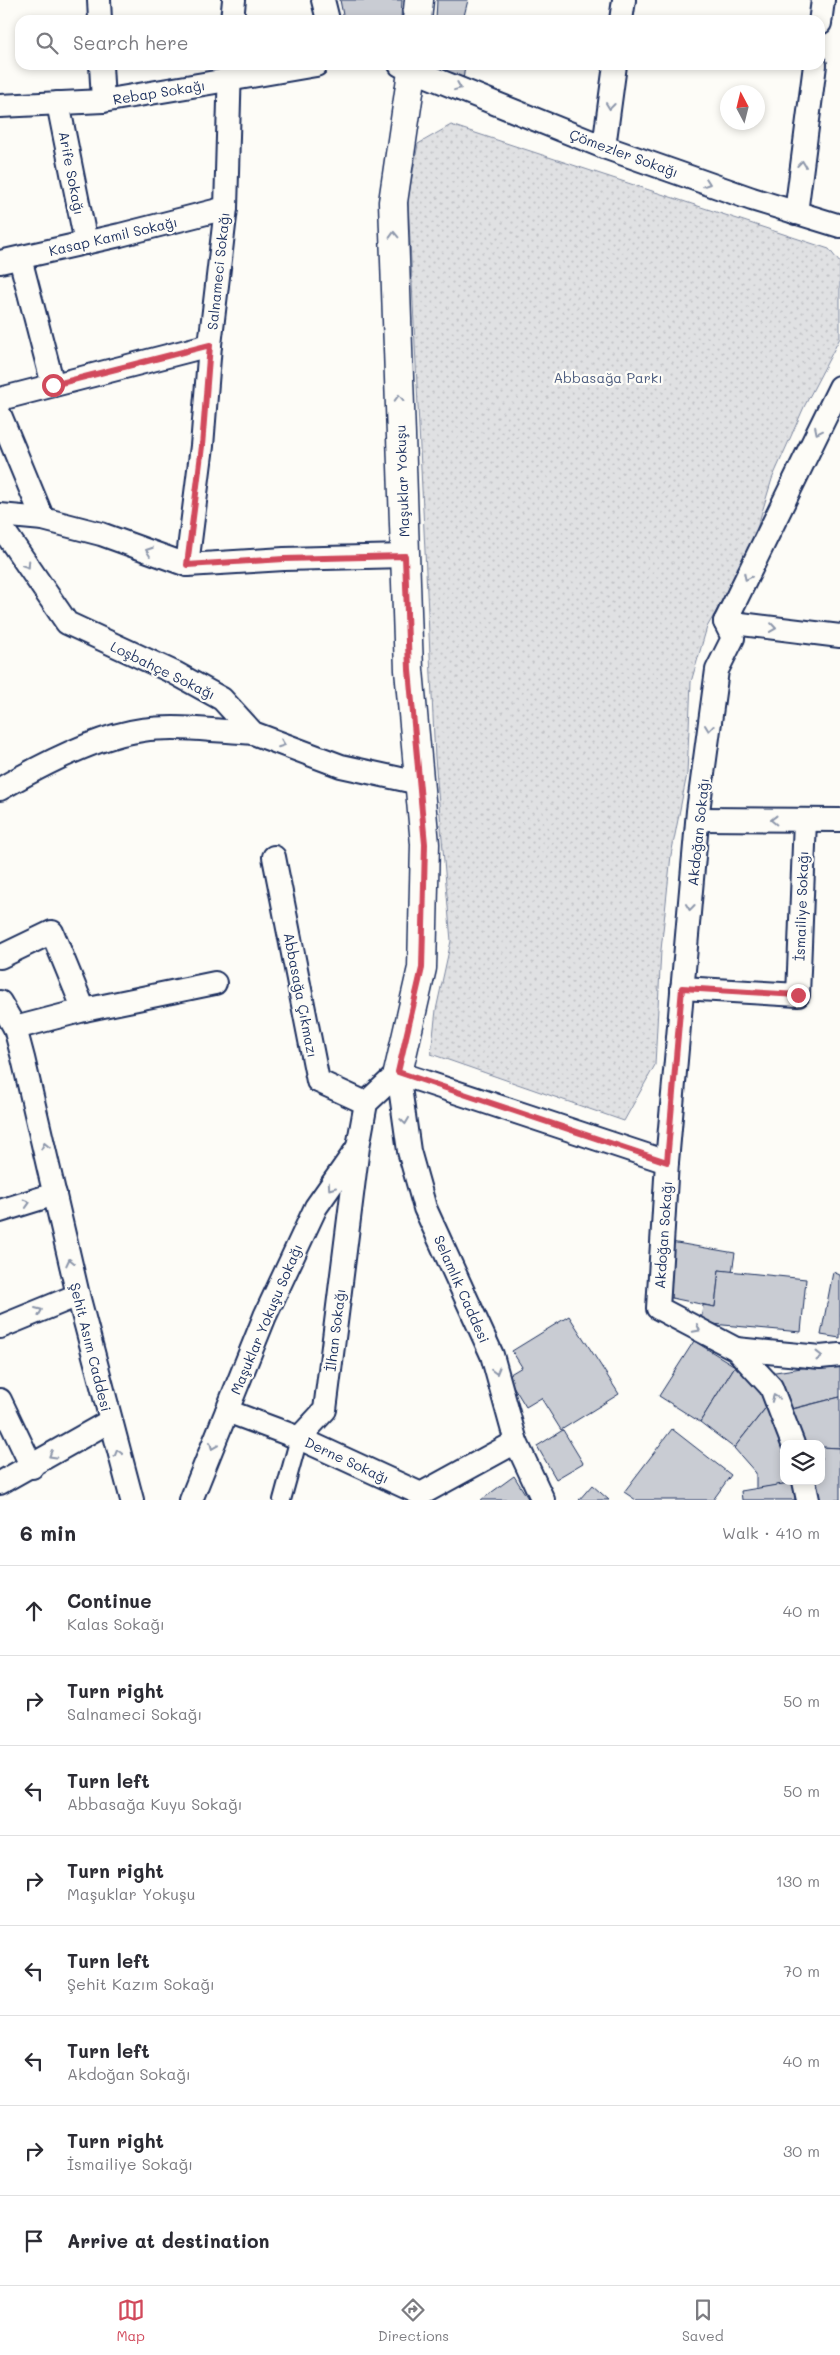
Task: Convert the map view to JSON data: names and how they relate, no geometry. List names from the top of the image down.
{
  "streets": {
    "street": [
      "Rebap Sokağı",
      "Çömezler Sokağı",
      "Arife Sokağı",
      "Kasap Kamil Sokağı",
      "Salnameci Sokağı",
      "Maşuklar Yokuşu",
      "Loşbahçe Sokağı",
      "Akdoğan Sokağı",
      "İsmailiye Sokağı",
      "Abbasağa Çıkmazı",
      "Selamlık Caddesi",
      "Maşuklar Yokuşu Sokağı",
      "İlhan Sokağı",
      "Şehit Asım Caddesi",
      "Derne Sokağı"
    ]
  },
  "crossings": [
    ["Rebap Sokağı", "Arife Sokağı"],
    ["Rebap Sokağı", "Salnameci Sokağı"],
    ["Arife Sokağı", "Kasap Kamil Sokağı"],
    ["Kasap Kamil Sokağı", "Salnameci Sokağı"],
    ["Maşuklar Yokuşu", "Loşbahçe Sokağı"],
    ["Maşuklar Yokuşu", "Selamlık Caddesi"],
    ["Akdoğan Sokağı", "İsmailiye Sokağı"],
    ["Selamlık Caddesi", "Derne Sokağı"],
    ["Maşuklar Yokuşu Sokağı", "İlhan Sokağı"],
    ["Maşuklar Yokuşu Sokağı", "Derne Sokağı"],
    ["İlhan Sokağı", "Derne Sokağı"]
  ],
  "one_way": [
    "Çömezler Sokağı",
    "Maşuklar Yokuşu",
    "Akdoğan Sokağı",
    "Selamlık Caddesi",
    "Maşuklar Yokuşu Sokağı",
    "Şehit Asım Caddesi"
  ],
  "parks": ["Abbasağa Parkı"],
  "north": "top",
  "page": {
    "search": "Search here",
    "heading": ["6 min", "Walk · 410 m"],
    "list": [
      ["Continue", "Kalas Sokağı", "40 m"],
      ["Turn right", "Salnameci Sokağı", "50 m"],
      ["Turn left", "Abbasağa Kuyu Sokağı", "50 m"],
      ["Turn right", "Maşuklar Yokuşu", "130 m"],
      ["Turn left", "Şehit Kazım Sokağı", "70 m"],
      ["Turn left", "Akdoğan Sokağı", "40 m"],
      ["Turn right", "İsmailiye Sokağı", "30 m"],
      "Arrive at destination"
    ],
    "nav": ["Map", "Directions", "Saved"]
  }
}
